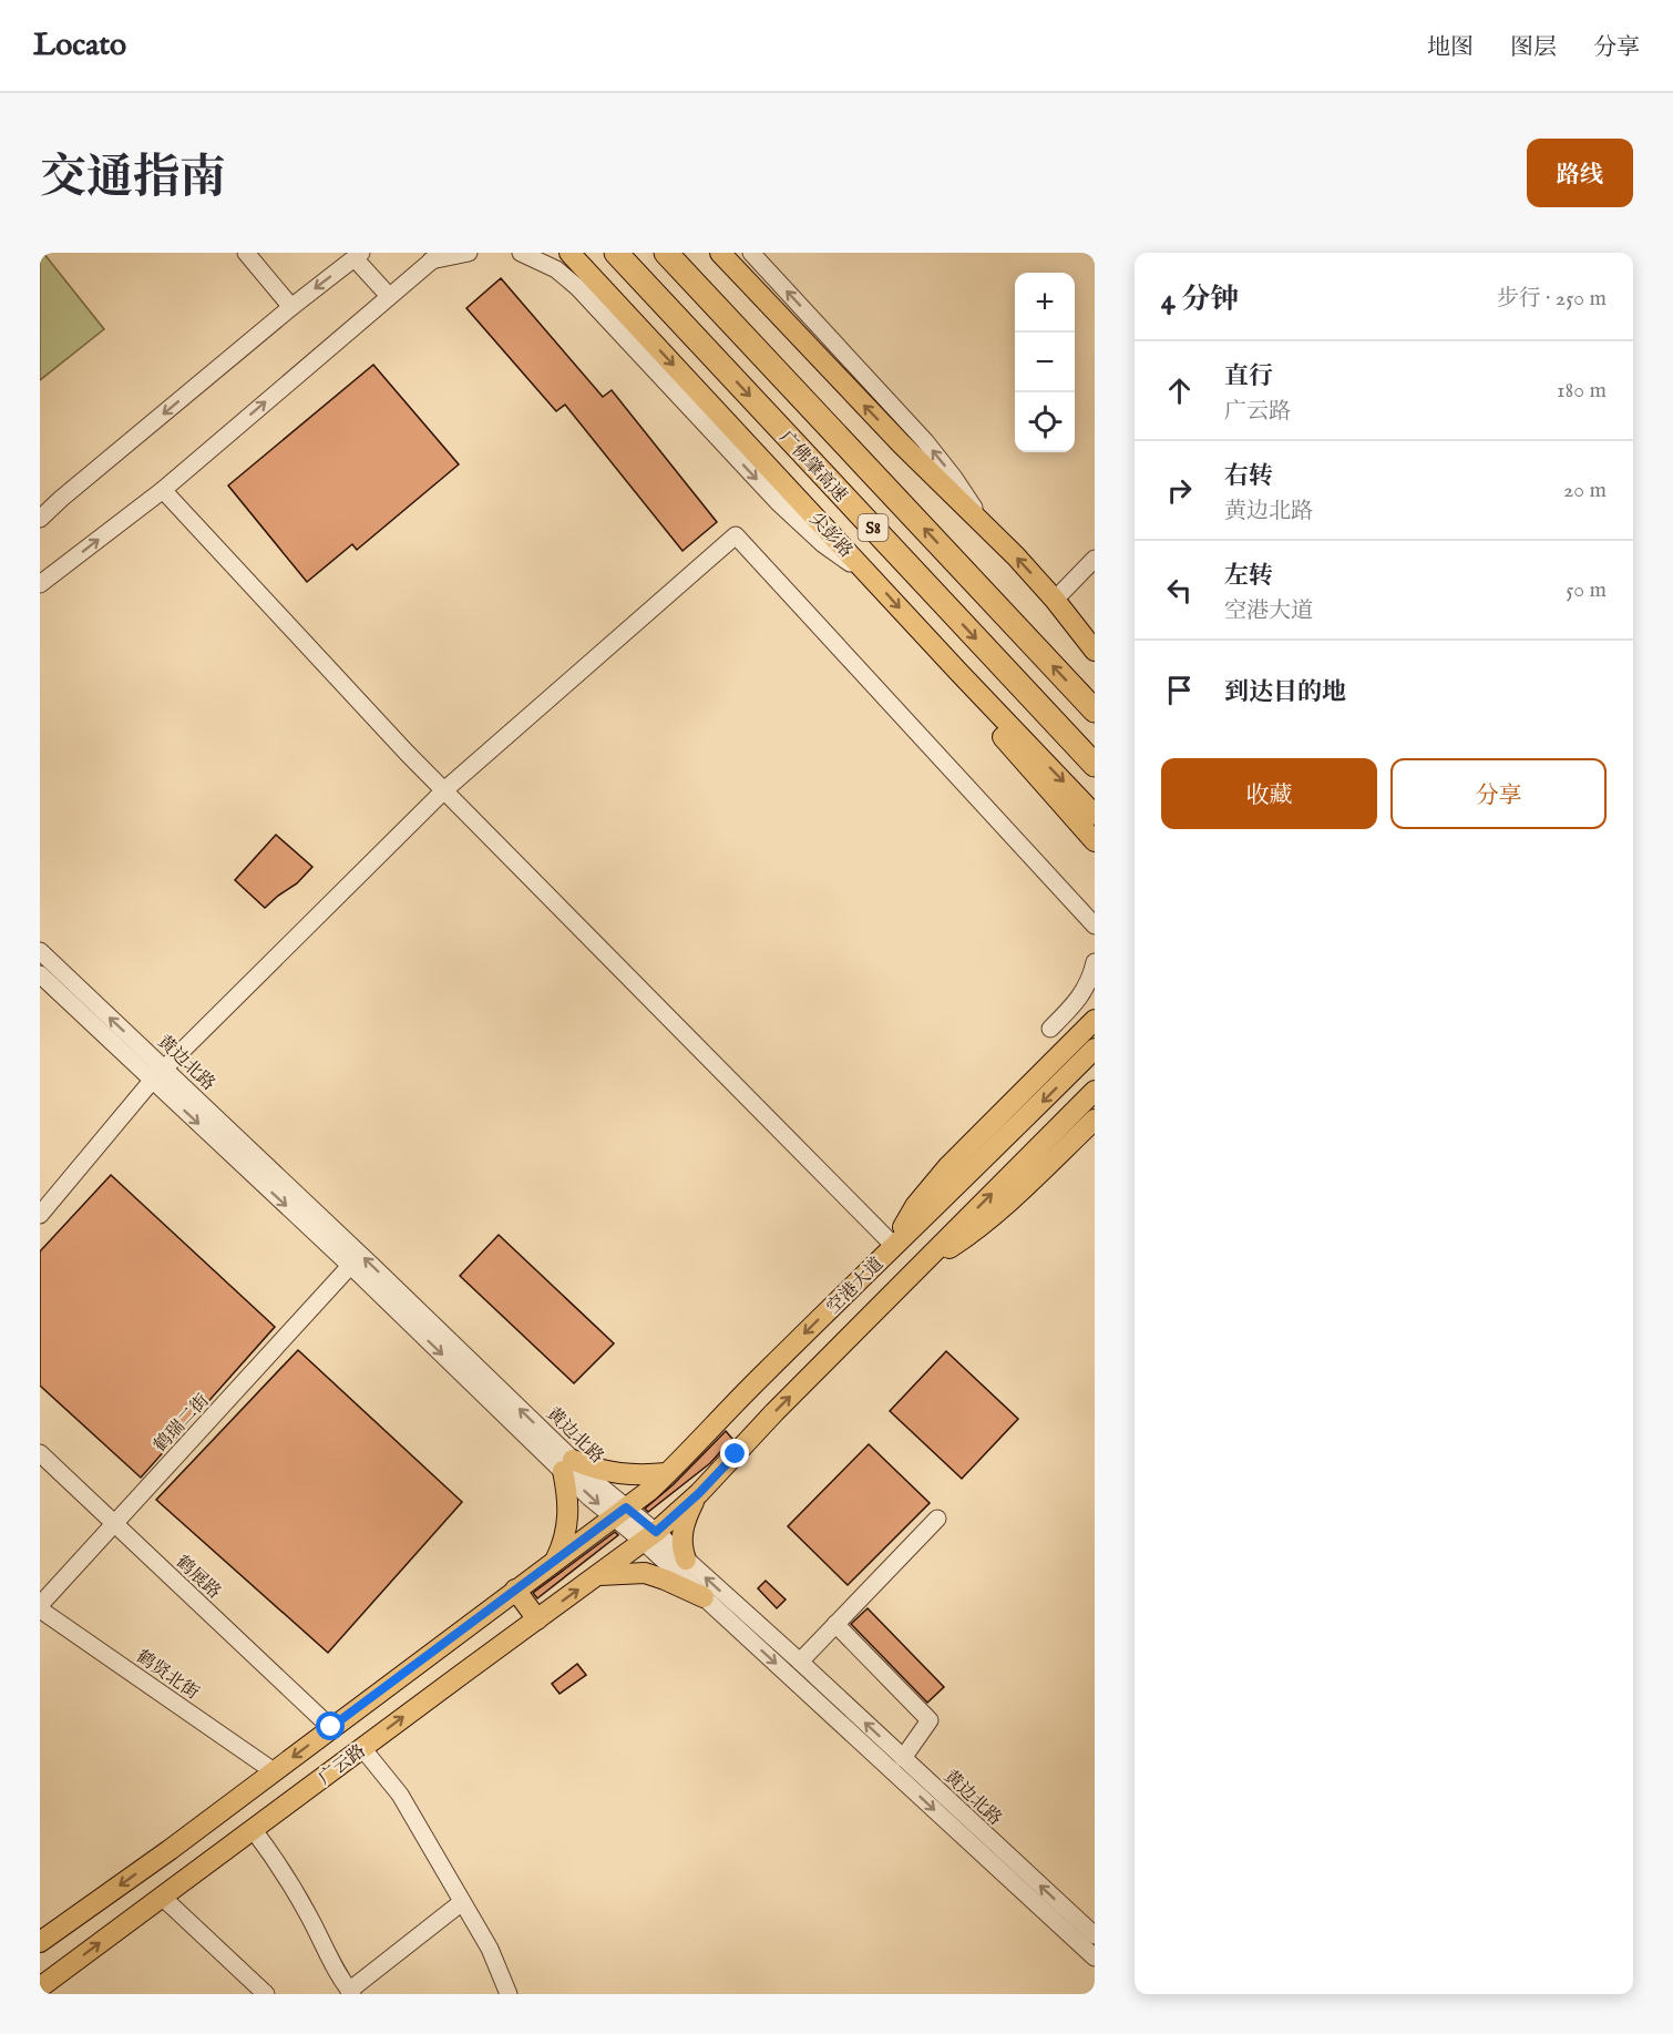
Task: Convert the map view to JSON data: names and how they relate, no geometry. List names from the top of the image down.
{
  "streets": {
    "highway": ["广佛肇高速", "S8"],
    "main road": ["尖彭路", "空港大道", "广云路"],
    "street": [
      "黄边北路",
      "鹤瑞二街",
      "鹤展路",
      "鹤贤北街"
    ]
  },
  "crossings": [
    ["黄边北路", "空港大道"],
    ["黄边北路", "鹤瑞二街"],
    ["黄边北路", "广云路"],
    ["空港大道", "广云路"],
    ["鹤瑞二街", "鹤展路"],
    ["鹤展路", "广云路"],
    ["鹤贤北街", "广云路"]
  ],
  "page": {
    "header": "Locato",
    "nav": ["地图", "图层", "分享"],
    "title": "交通指南",
    "buttons": [
      "路线",
      ["收藏", "分享"]
    ],
    "heading": ["4 分钟", "步行 · 250 m"],
    "map_buttons": ["+", "−"],
    "list": [
      ["直行", "广云路", "180 m"],
      ["右转", "黄边北路", "20 m"],
      ["左转", "空港大道", "50 m"],
      "到达目的地"
    ]
  }
}
